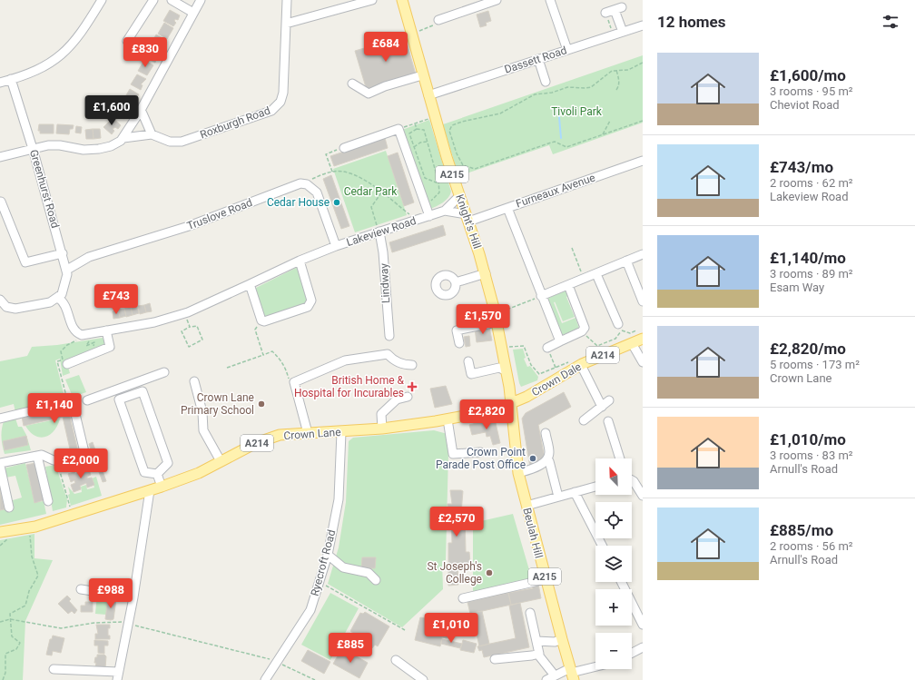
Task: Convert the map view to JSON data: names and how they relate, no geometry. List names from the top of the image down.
{
  "streets": {
    "main road": [
      "A215",
      "Knight's Hill",
      "A214",
      "Crown Dale",
      "Crown Lane",
      "Beulah Hill"
    ],
    "street": [
      "Dassett Road",
      "Roxburgh Road",
      "Greenhurst Road",
      "Furneaux Avenue",
      "Truslove Road",
      "Lakeview Road",
      "Lindway",
      "Ryecroft Road"
    ]
  },
  "crossings": [
    ["Dassett Road", "Knight's Hill"],
    ["Greenhurst Road", "Truslove Road"],
    ["Greenhurst Road", "Lakeview Road"],
    ["Furneaux Avenue", "Knight's Hill"],
    ["Knight's Hill", "Lakeview Road"],
    ["Knight's Hill", "Crown Dale"],
    ["Knight's Hill", "Crown Lane"],
    ["Knight's Hill", "Beulah Hill"],
    ["Lakeview Road", "Lindway"],
    ["Crown Dale", "Crown Lane"],
    ["Crown Dale", "Beulah Hill"],
    ["Crown Lane", "Beulah Hill"],
    ["Crown Lane", "Ryecroft Road"]
  ],
  "parks": ["Tivoli Park", "Cedar Park"],
  "places": {
    "other": [
      "Cedar House",
      "Crown Lane Primary School",
      "Crown Point Parade Post Office",
      "St Joseph's College"
    ],
    "health": ["British Home & Hospital for Incurables"]
  },
  "north": "top left",
  "page": {
    "heading": "12 homes",
    "price": [
      "£684",
      "£830",
      "£1,600",
      "£743",
      "£1,570",
      "£1,140",
      "£2,820",
      "£2,000",
      "£2,570",
      "£988",
      "£1,010",
      "£885"
    ],
    "list": [
      {
        "name": "£1,600/mo",
        "note": "3 rooms · 95 m² · Cheviot Road"
      },
      {
        "name": "£743/mo",
        "note": "2 rooms · 62 m² · Lakeview Road"
      },
      {
        "name": "£1,140/mo",
        "note": "3 rooms · 89 m² · Esam Way"
      },
      {
        "name": "£2,820/mo",
        "note": "5 rooms · 173 m² · Crown Lane"
      },
      {
        "name": "£1,010/mo",
        "note": "3 rooms · 83 m² · Arnull's Road"
      },
      {
        "name": "£885/mo",
        "note": "2 rooms · 56 m² · Arnull's Road"
      }
    ],
    "map_buttons": ["+", "−"]
  }
}
